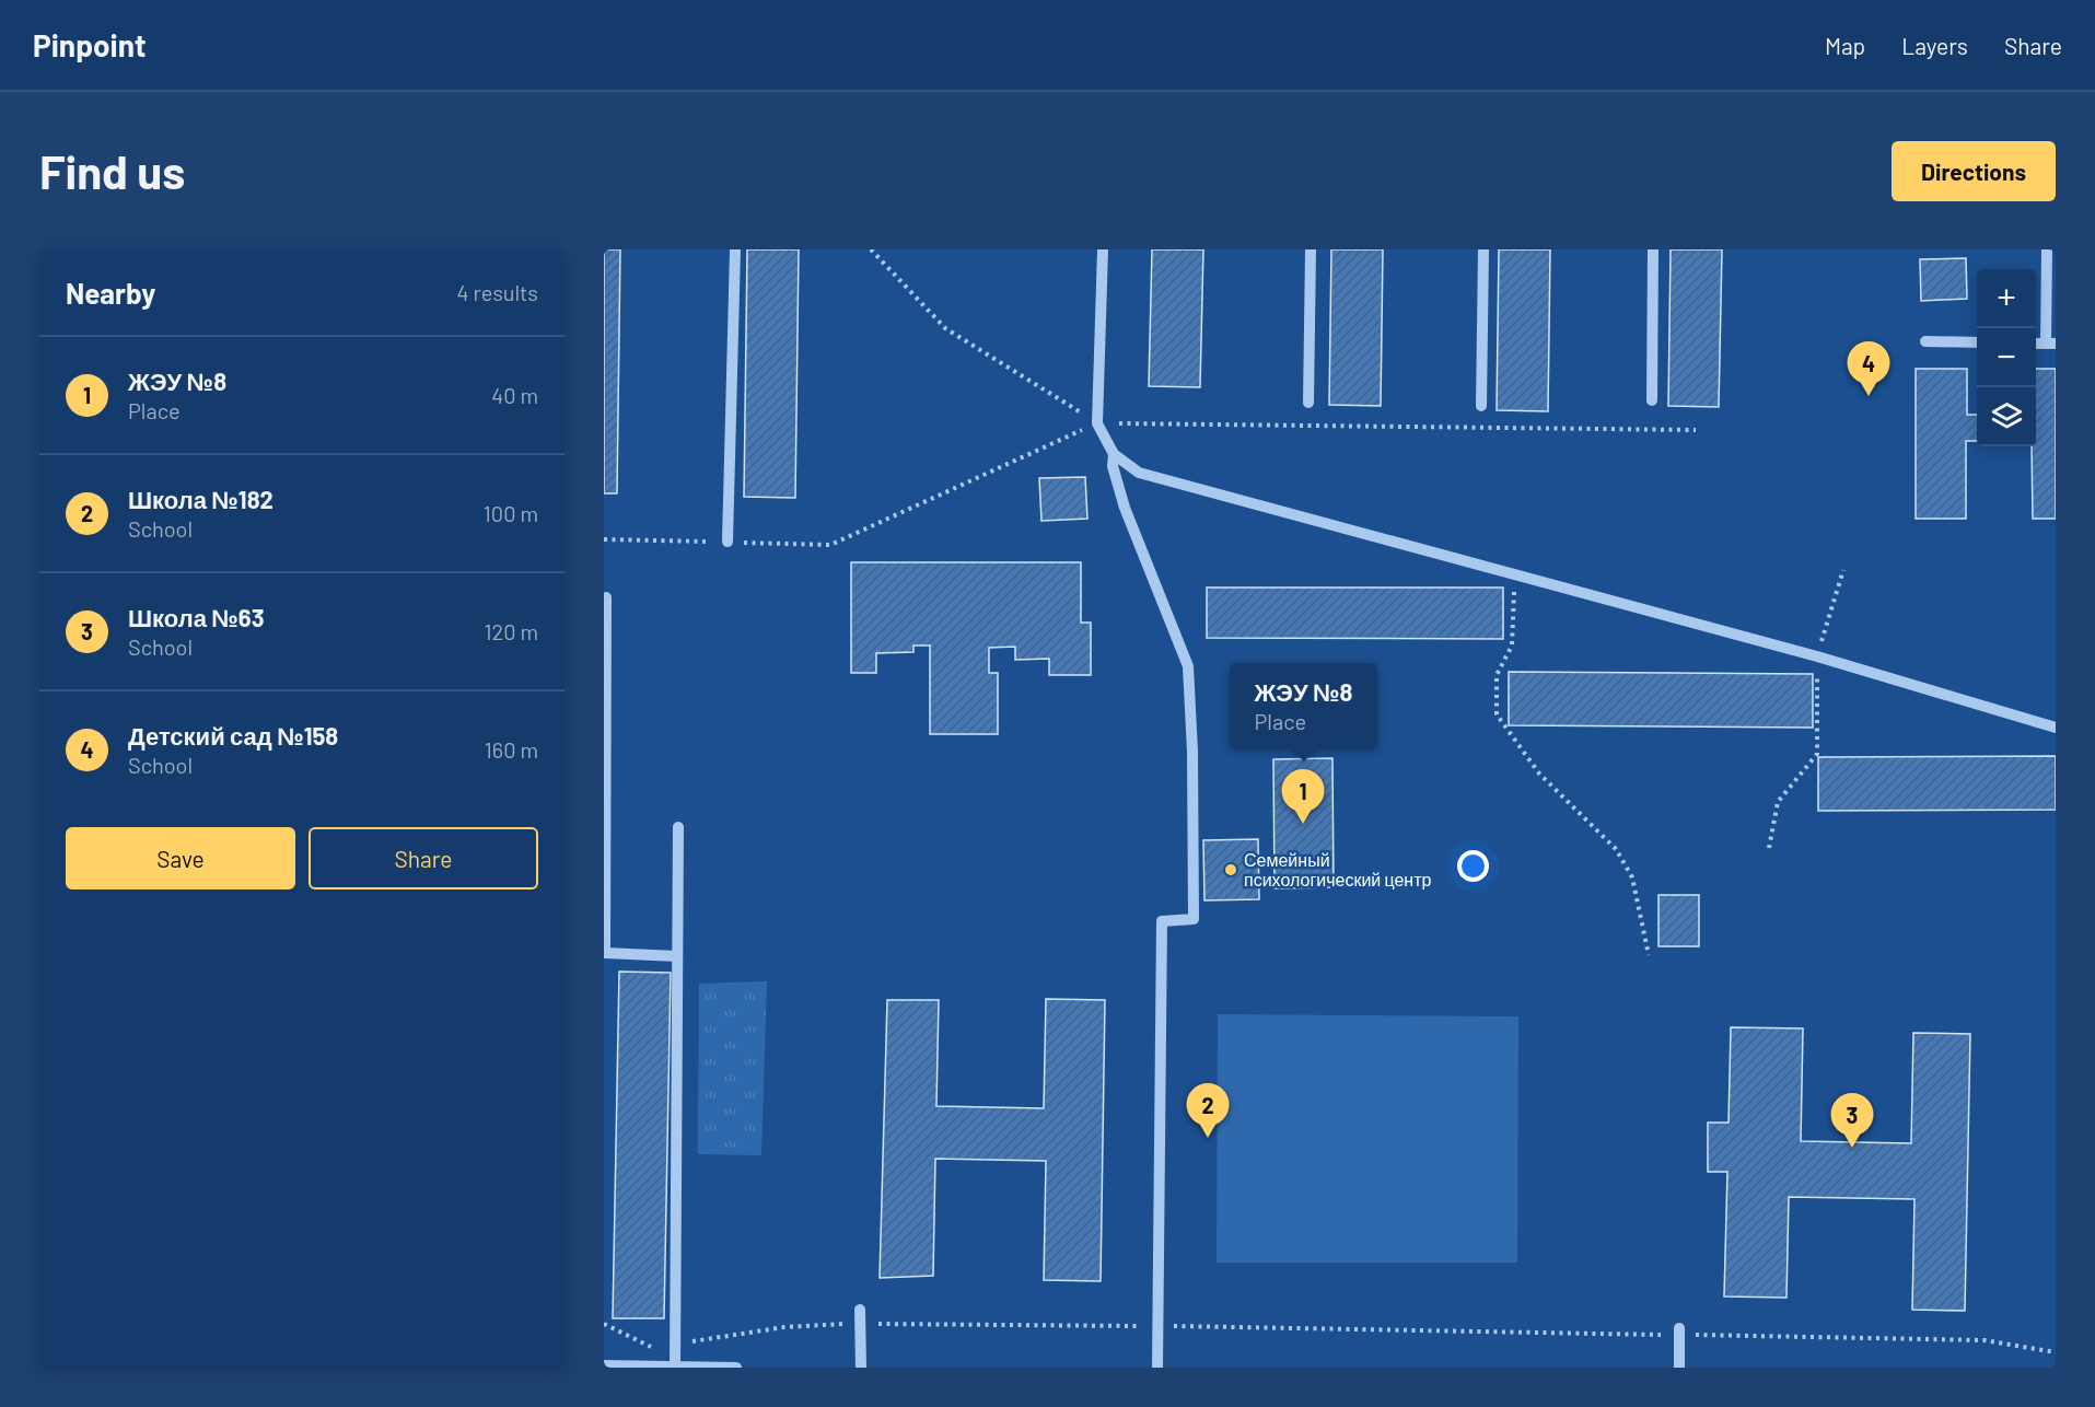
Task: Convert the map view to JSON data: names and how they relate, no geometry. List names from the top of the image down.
{
  "places": ["Семейный психологический центр"],
  "page": {
    "header": "Pinpoint",
    "nav": ["Map", "Layers", "Share"],
    "buttons": [
      "Directions",
      ["Save", "Share"]
    ],
    "title": "Find us",
    "heading": ["Nearby", "4 results"],
    "map_buttons": ["+", "−"],
    "list": [
      {
        "mark": "1",
        "name": "ЖЭУ №8",
        "note": "Place",
        "value": "40 m"
      },
      {
        "mark": "2",
        "name": "Школа №182",
        "note": "School",
        "value": "100 m"
      },
      {
        "mark": "3",
        "name": "Школа №63",
        "note": "School",
        "value": "120 m"
      },
      {
        "mark": "4",
        "name": "Детский сад №158",
        "note": "School",
        "value": "160 m"
      }
    ],
    "pins": [
      "4",
      "1",
      "2",
      "3"
    ],
    "popup": ["ЖЭУ №8", "Place"]
  }
}
